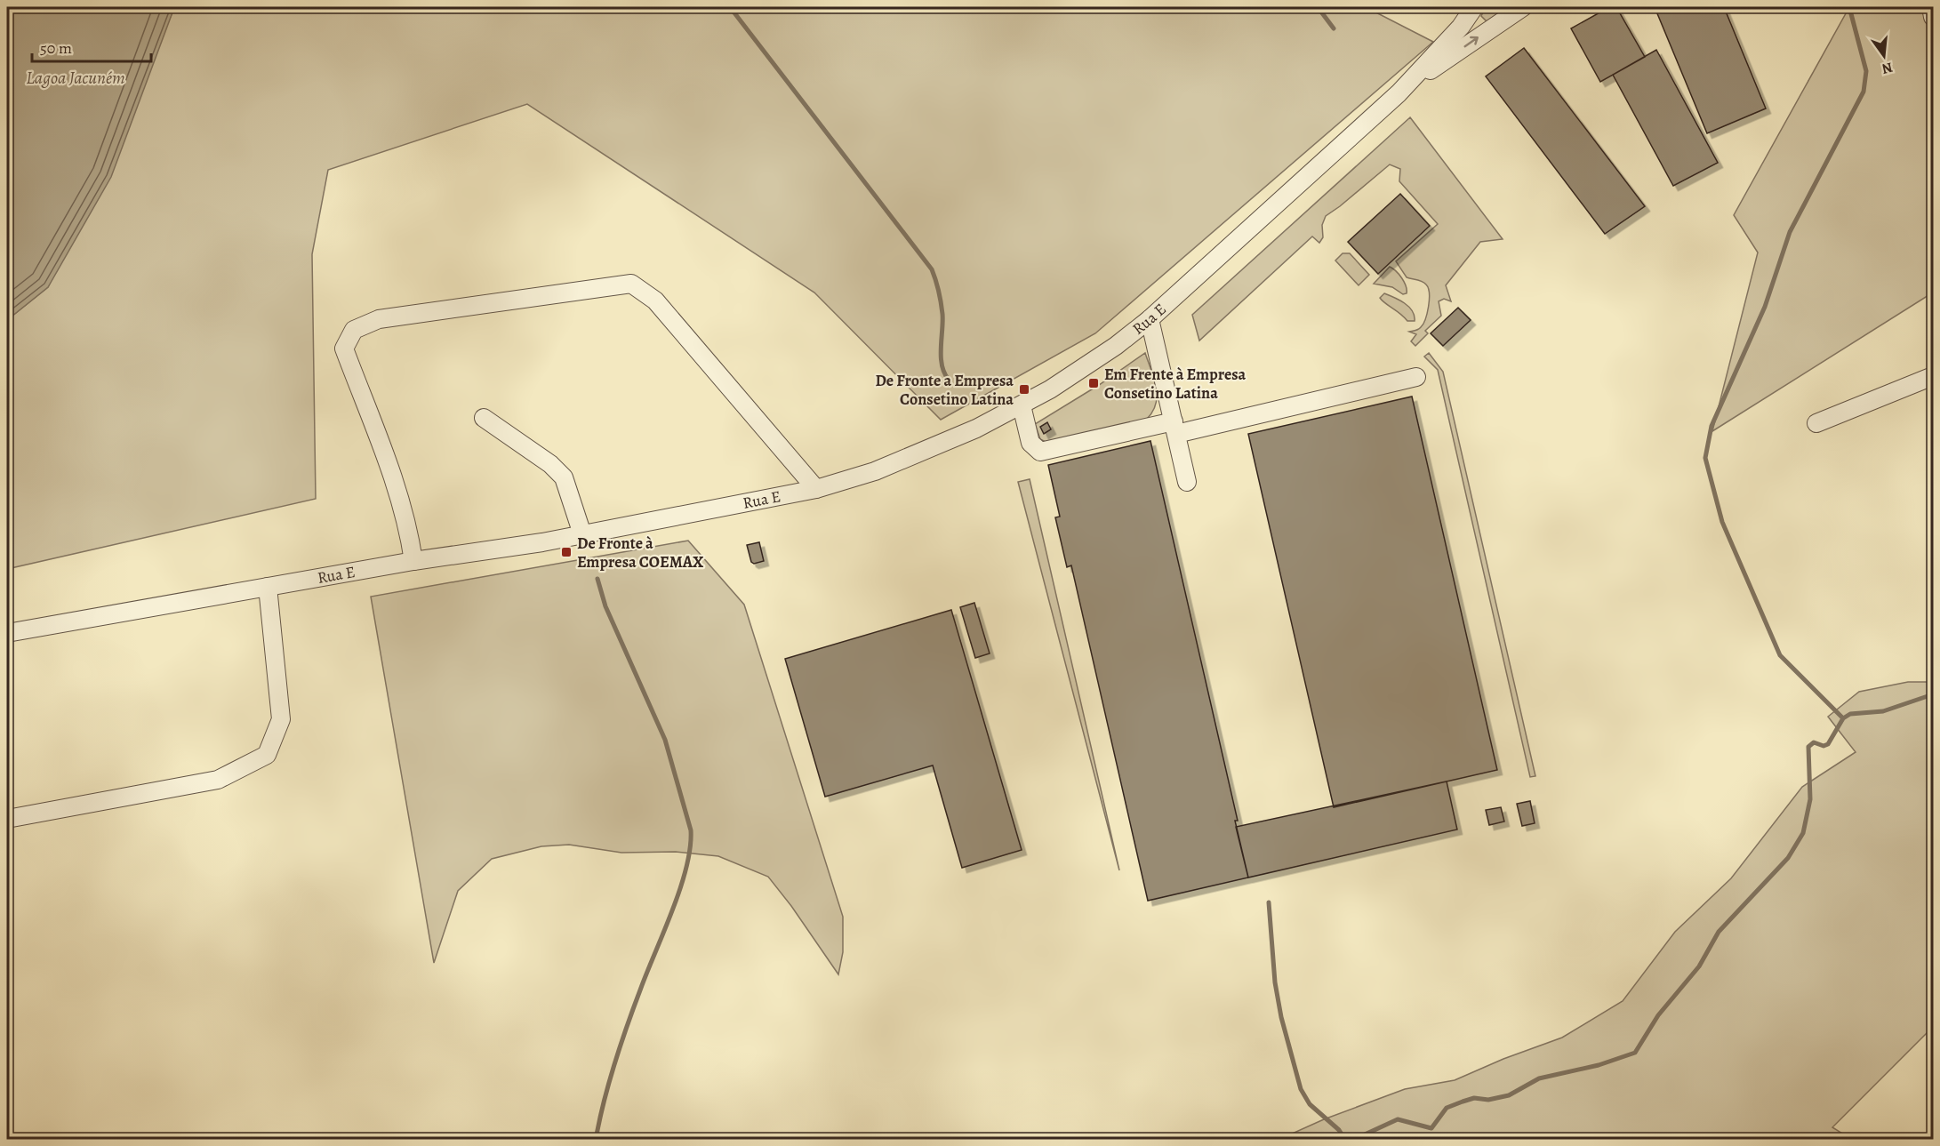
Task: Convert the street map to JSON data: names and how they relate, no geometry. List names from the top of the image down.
{
  "streets": {
    "street": ["Rua E"]
  },
  "water": ["Lagoa Jacuném"],
  "places": {
    "transit": ["Em Frente à Empresa Consetino Latina", "De Fronte a Empresa Consetino Latina", "De Fronte à Empresa COEMAX"]
  },
  "scale_bar": "50 m",
  "north": "bottom"
}
